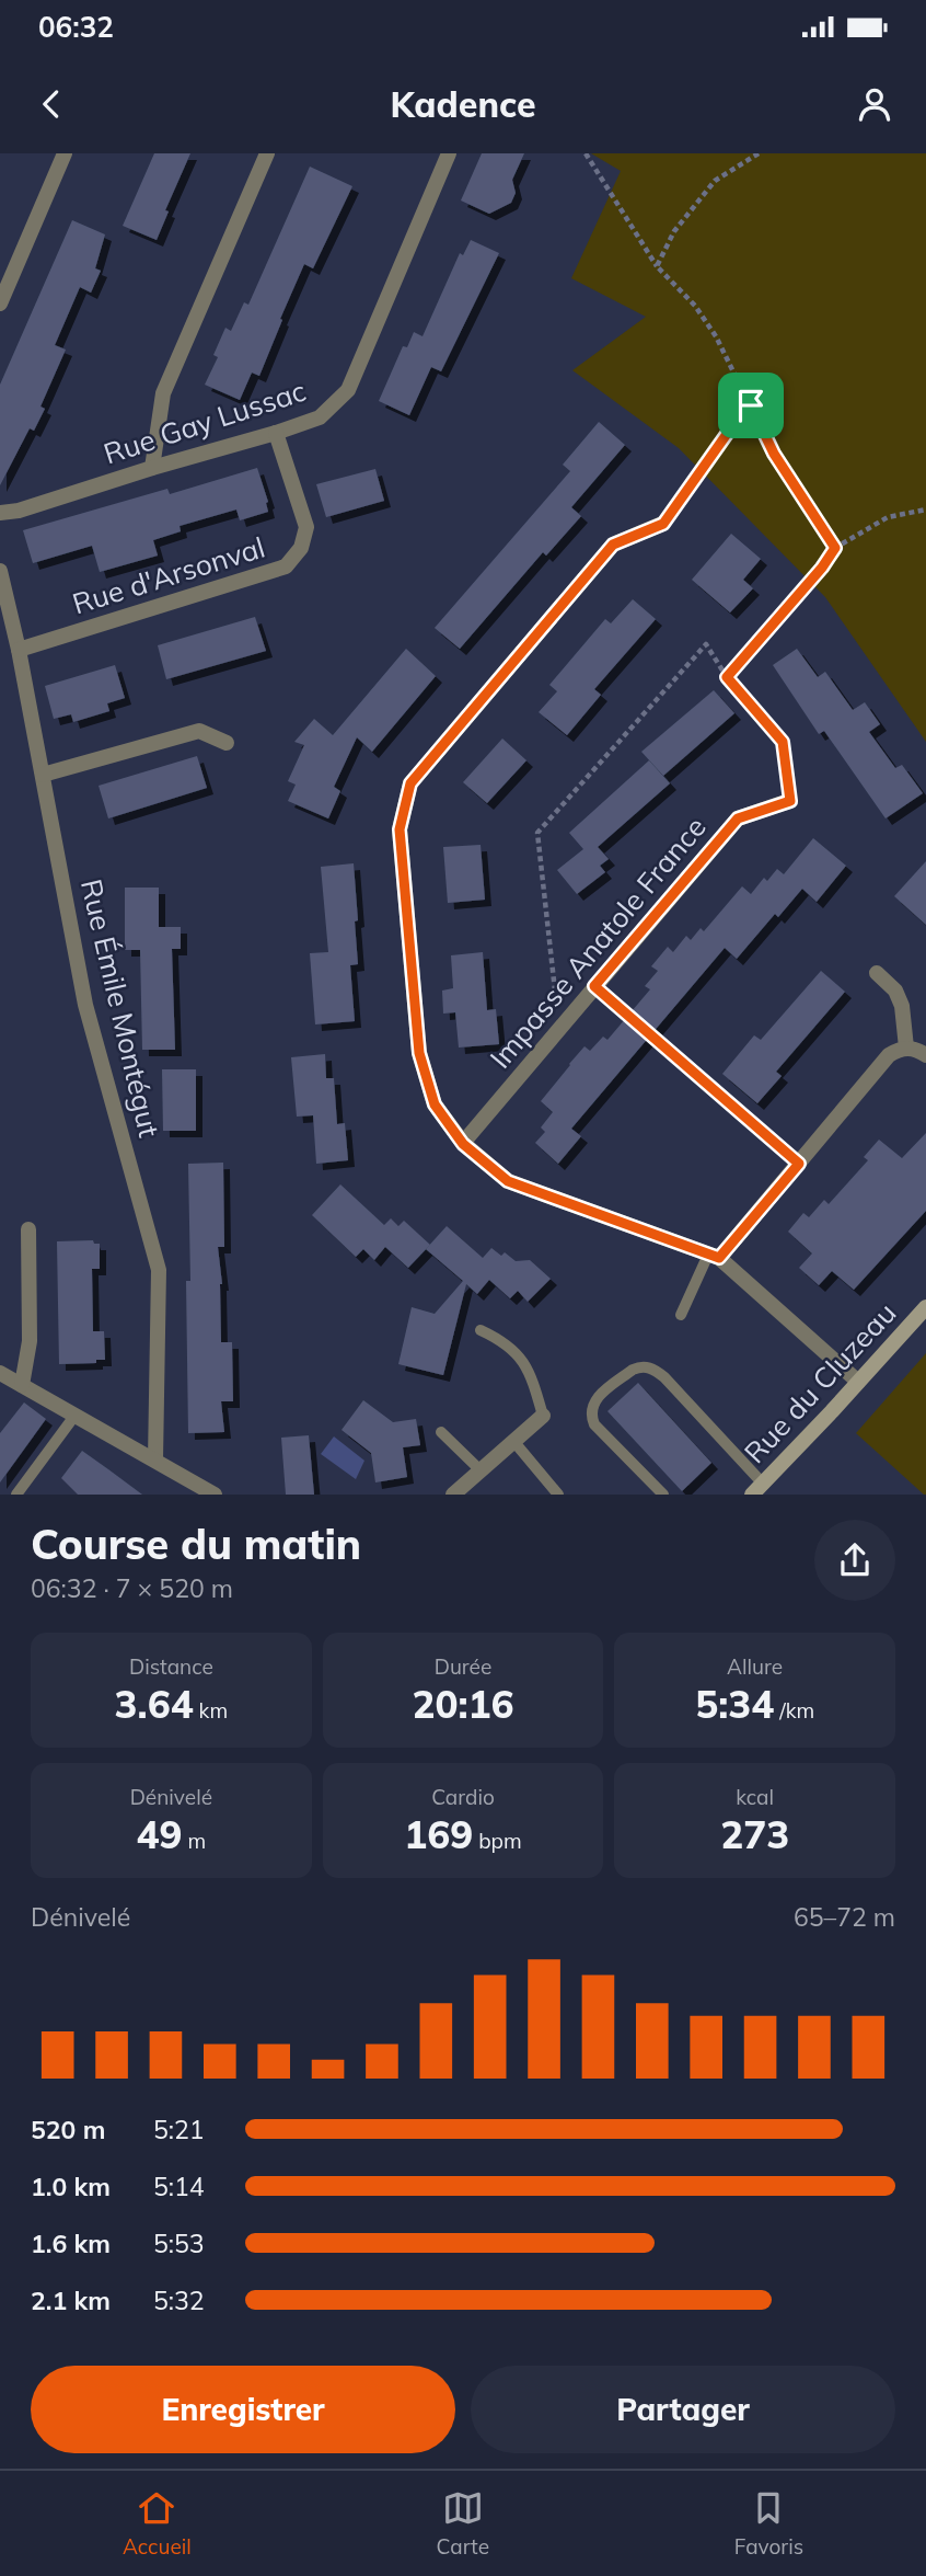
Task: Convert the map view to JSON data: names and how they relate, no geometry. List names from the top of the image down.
{
  "streets": {
    "main road": ["Rue du Cluzeau"],
    "street": [
      "Rue Gay Lussac",
      "Rue d'Arsonval",
      "Impasse Anatole France",
      "Rue Émile Montégut"
    ]
  },
  "crossings": [
    ["Rue Gay Lussac", "Rue d'Arsonval"],
    ["Rue d'Arsonval", "Rue Émile Montégut"]
  ],
  "page": {
    "status": "06:32",
    "header": "Kadence",
    "heading": ["Course du matin", "06:32 · 7 × 520 m"],
    "stats": [
      ["Distance", "3.64 km"],
      ["Durée", "20:16"],
      ["Allure", "5:34 /km"],
      ["Dénivelé", "49 m"],
      ["Cardio", "169 bpm"],
      ["kcal", "273"]
    ],
    "chart": ["Dénivelé", "65–72 m"],
    "list": [
      {
        "name": "520 m",
        "note": "5:21"
      },
      {
        "name": "1.0 km",
        "note": "5:14"
      },
      {
        "name": "1.6 km",
        "note": "5:53"
      },
      {
        "name": "2.1 km",
        "note": "5:32"
      }
    ],
    "buttons": ["Enregistrer", "Partager"],
    "tabs": ["Accueil", "Carte", "Favoris"]
  }
}
